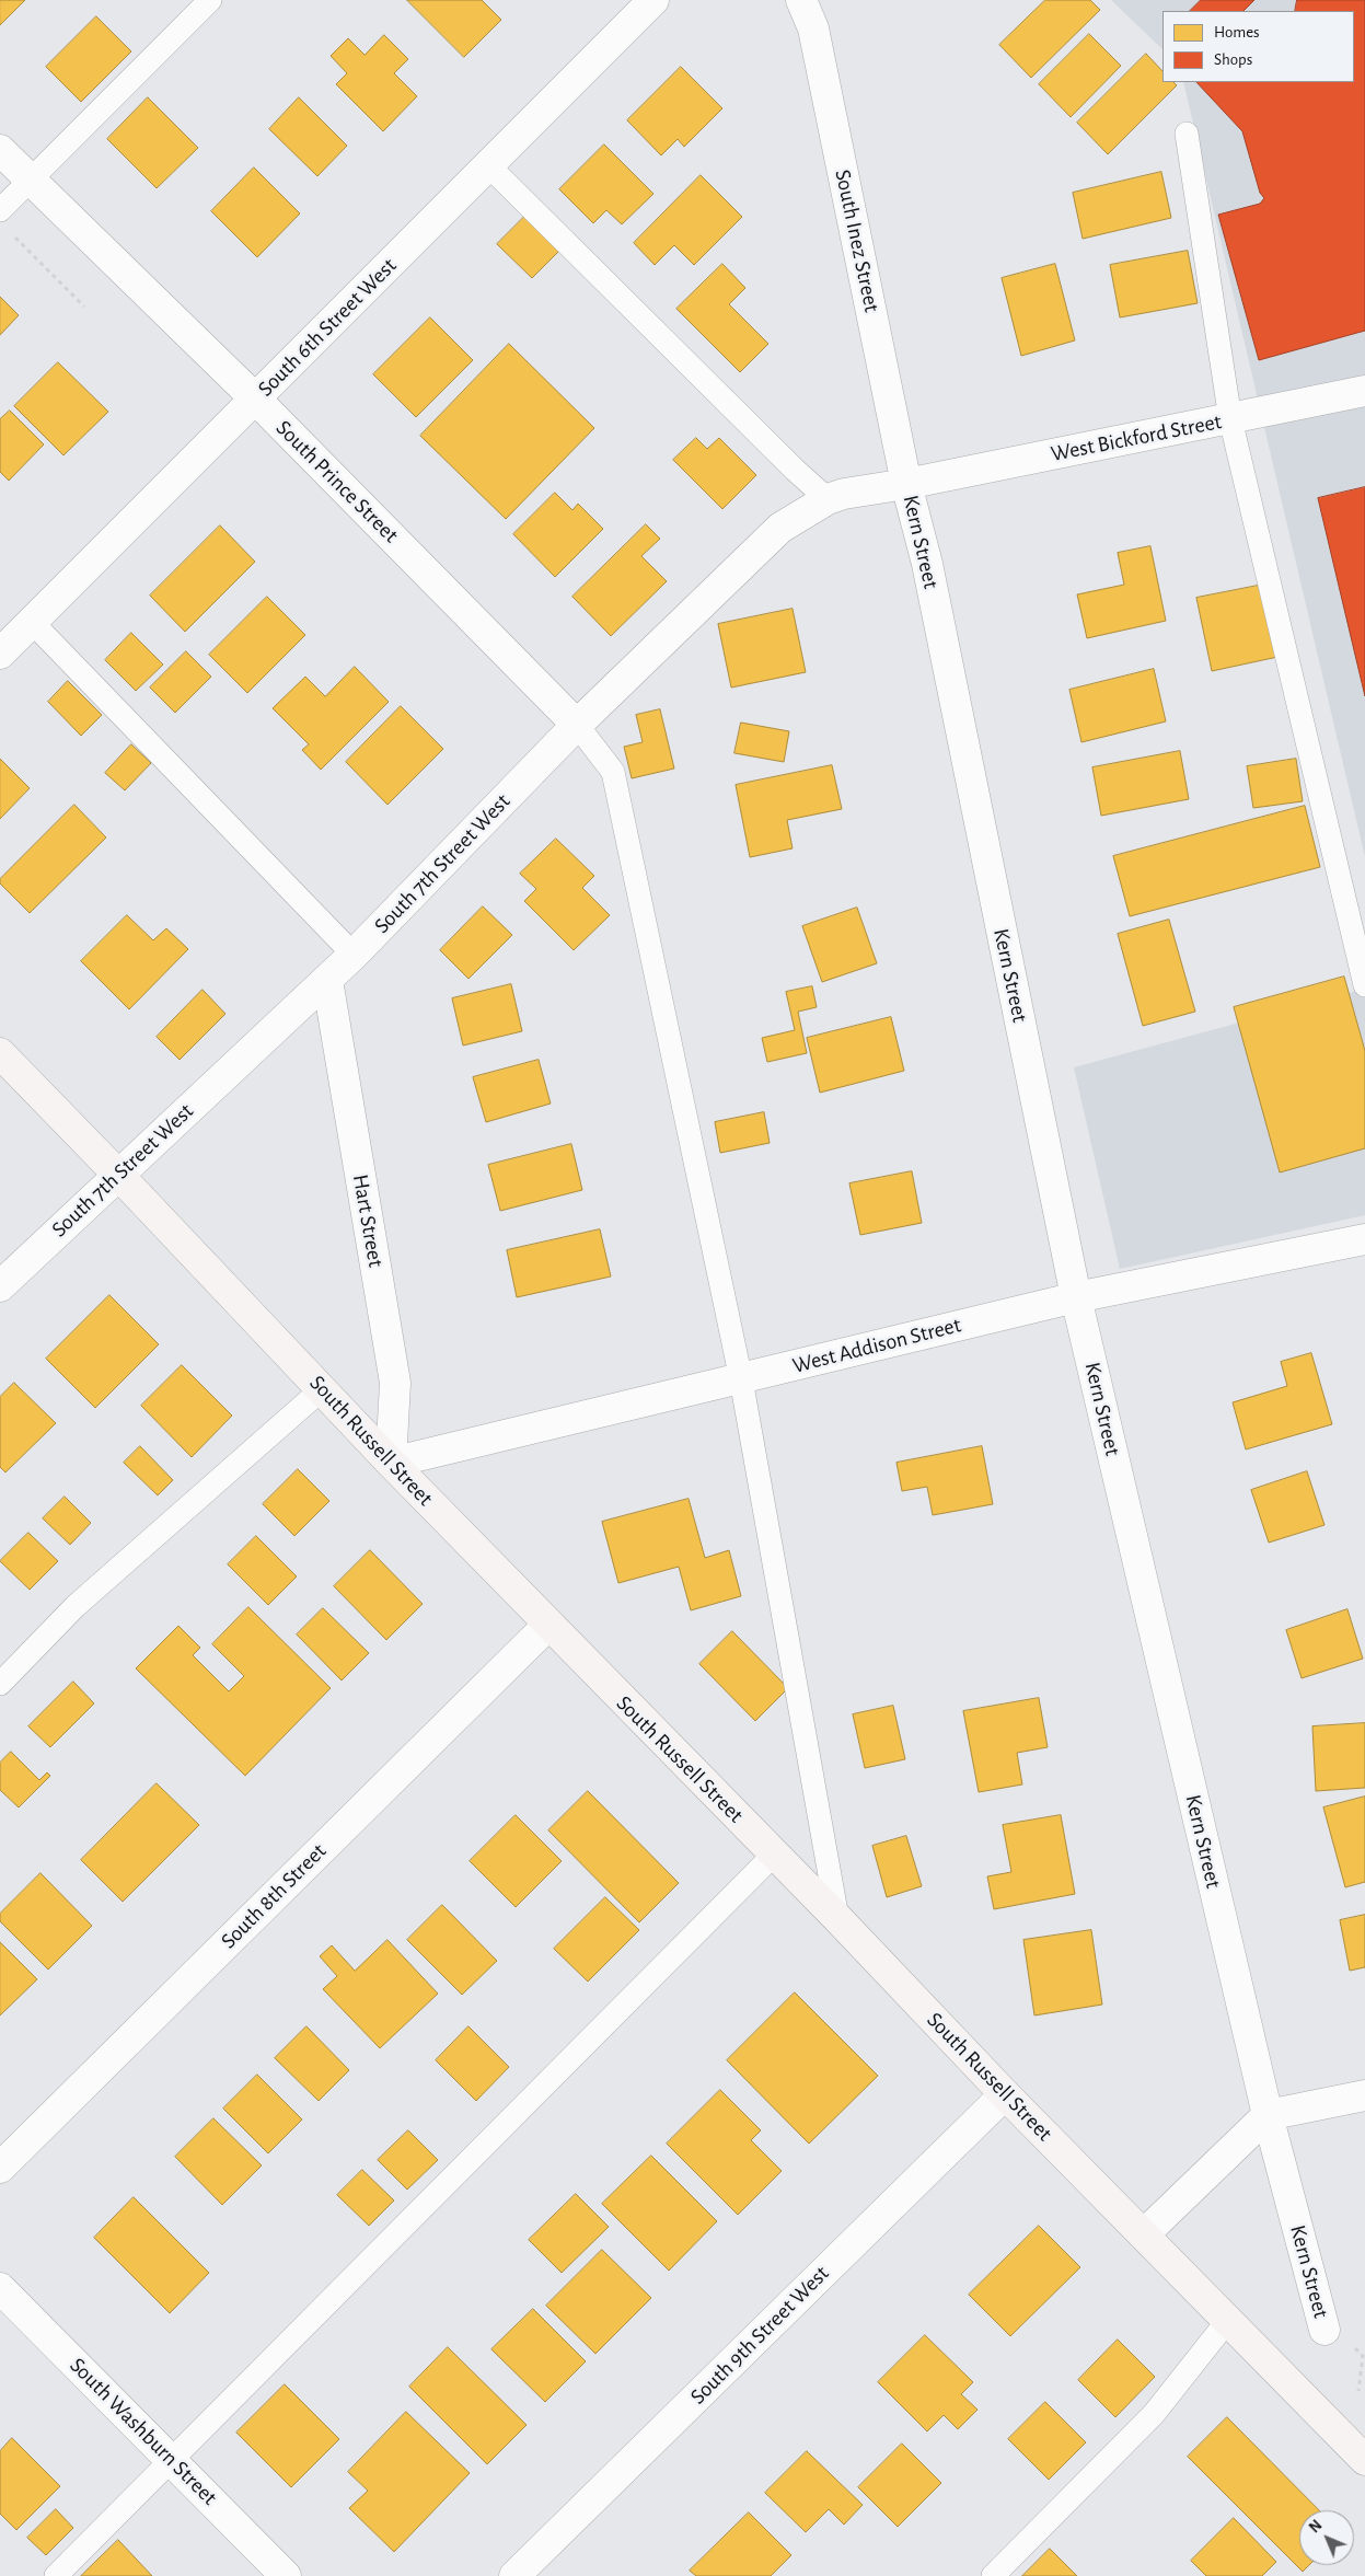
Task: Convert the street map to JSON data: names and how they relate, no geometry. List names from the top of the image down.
{
  "streets": {
    "main road": ["South Russell Street"],
    "street": [
      "South Inez Street",
      "South 6th Street West",
      "West Bickford Street",
      "South Prince Street",
      "Kern Street",
      "South 7th Street West",
      "Hart Street",
      "West Addison Street",
      "South 8th Street",
      "South 9th Street West",
      "South Washburn Street"
    ]
  },
  "crossings": [
    ["South Inez Street", "West Bickford Street"],
    ["South Inez Street", "Kern Street"],
    ["South Inez Street", "South 7th Street West"],
    ["South 6th Street West", "South Prince Street"],
    ["West Bickford Street", "Kern Street"],
    ["West Bickford Street", "South 7th Street West"],
    ["South Prince Street", "South 7th Street West"],
    ["Kern Street", "South 7th Street West"],
    ["Kern Street", "West Addison Street"],
    ["South 7th Street West", "Hart Street"],
    ["South 7th Street West", "South Russell Street"],
    ["Hart Street", "West Addison Street"],
    ["Hart Street", "South Russell Street"],
    ["West Addison Street", "South Russell Street"],
    ["South Russell Street", "South 8th Street"],
    ["South Russell Street", "South 9th Street West"]
  ],
  "legend": ["Homes", "Shops"],
  "north": "top left"
}
